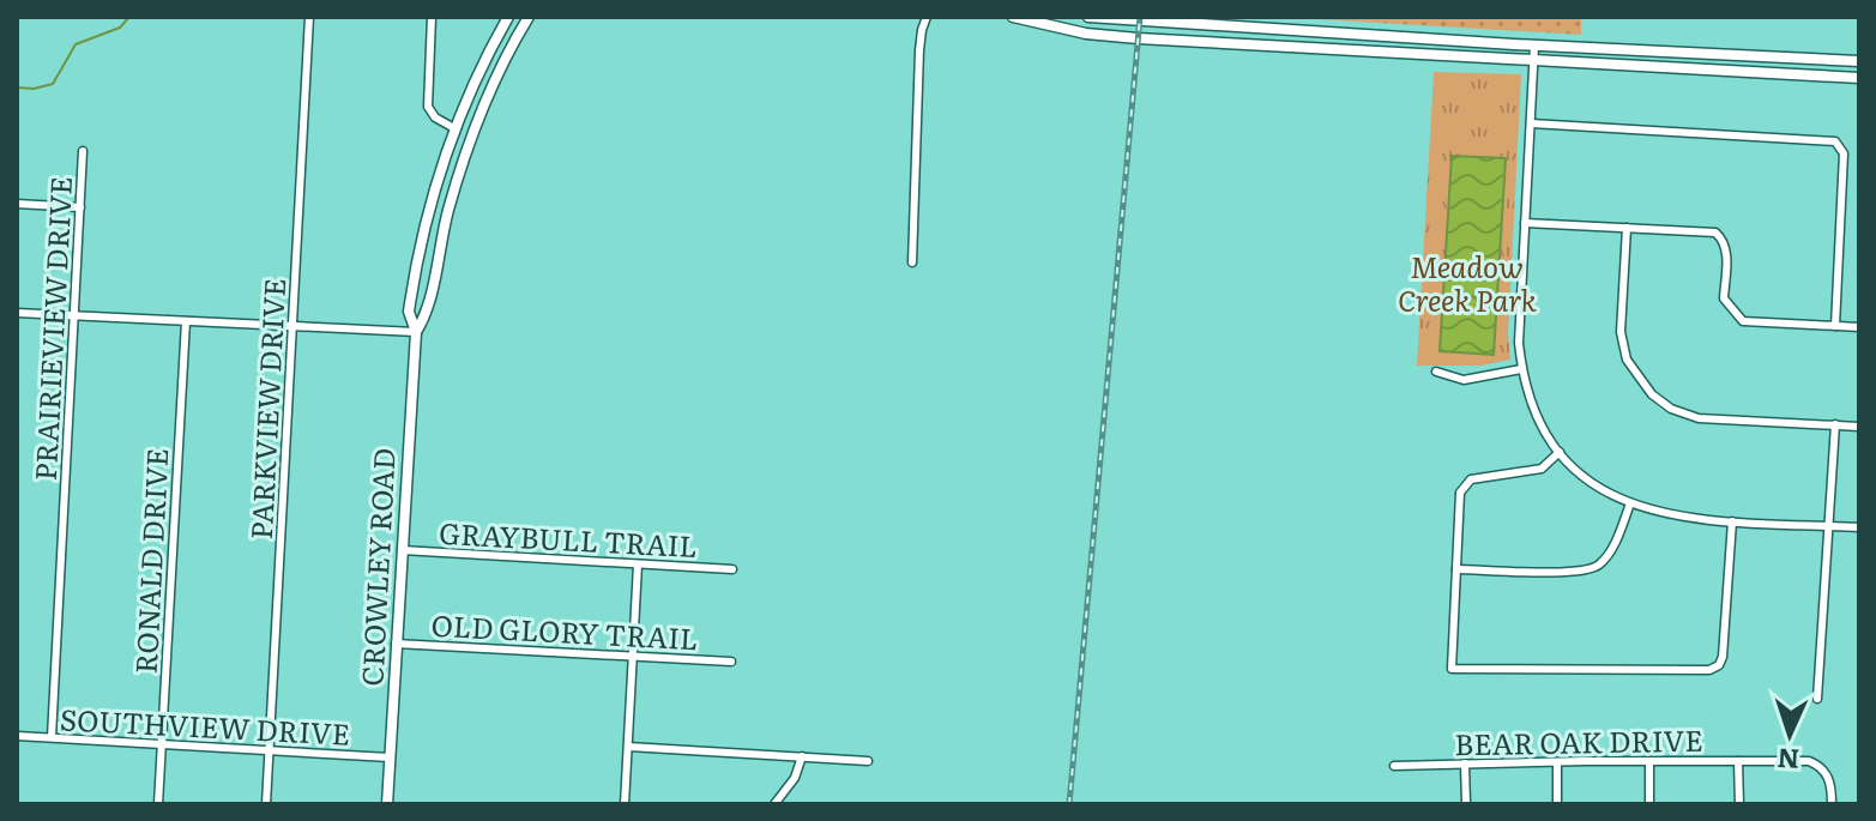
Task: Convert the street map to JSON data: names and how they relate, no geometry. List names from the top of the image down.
{
  "streets": {
    "main road": ["CROWLEY ROAD"],
    "street": [
      "PRAIRIEVIEW DRIVE",
      "PARKVIEW DRIVE",
      "GRAYBULL TRAIL",
      "RONALD DRIVE",
      "OLD GLORY TRAIL",
      "SOUTHVIEW DRIVE",
      "BEAR OAK DRIVE"
    ]
  },
  "crossings": [
    ["PRAIRIEVIEW DRIVE", "SOUTHVIEW DRIVE"],
    ["PARKVIEW DRIVE", "SOUTHVIEW DRIVE"],
    ["GRAYBULL TRAIL", "CROWLEY ROAD"],
    ["RONALD DRIVE", "SOUTHVIEW DRIVE"],
    ["CROWLEY ROAD", "OLD GLORY TRAIL"],
    ["CROWLEY ROAD", "SOUTHVIEW DRIVE"]
  ],
  "parks": ["Meadow Creek Park"],
  "north": "bottom"
}
